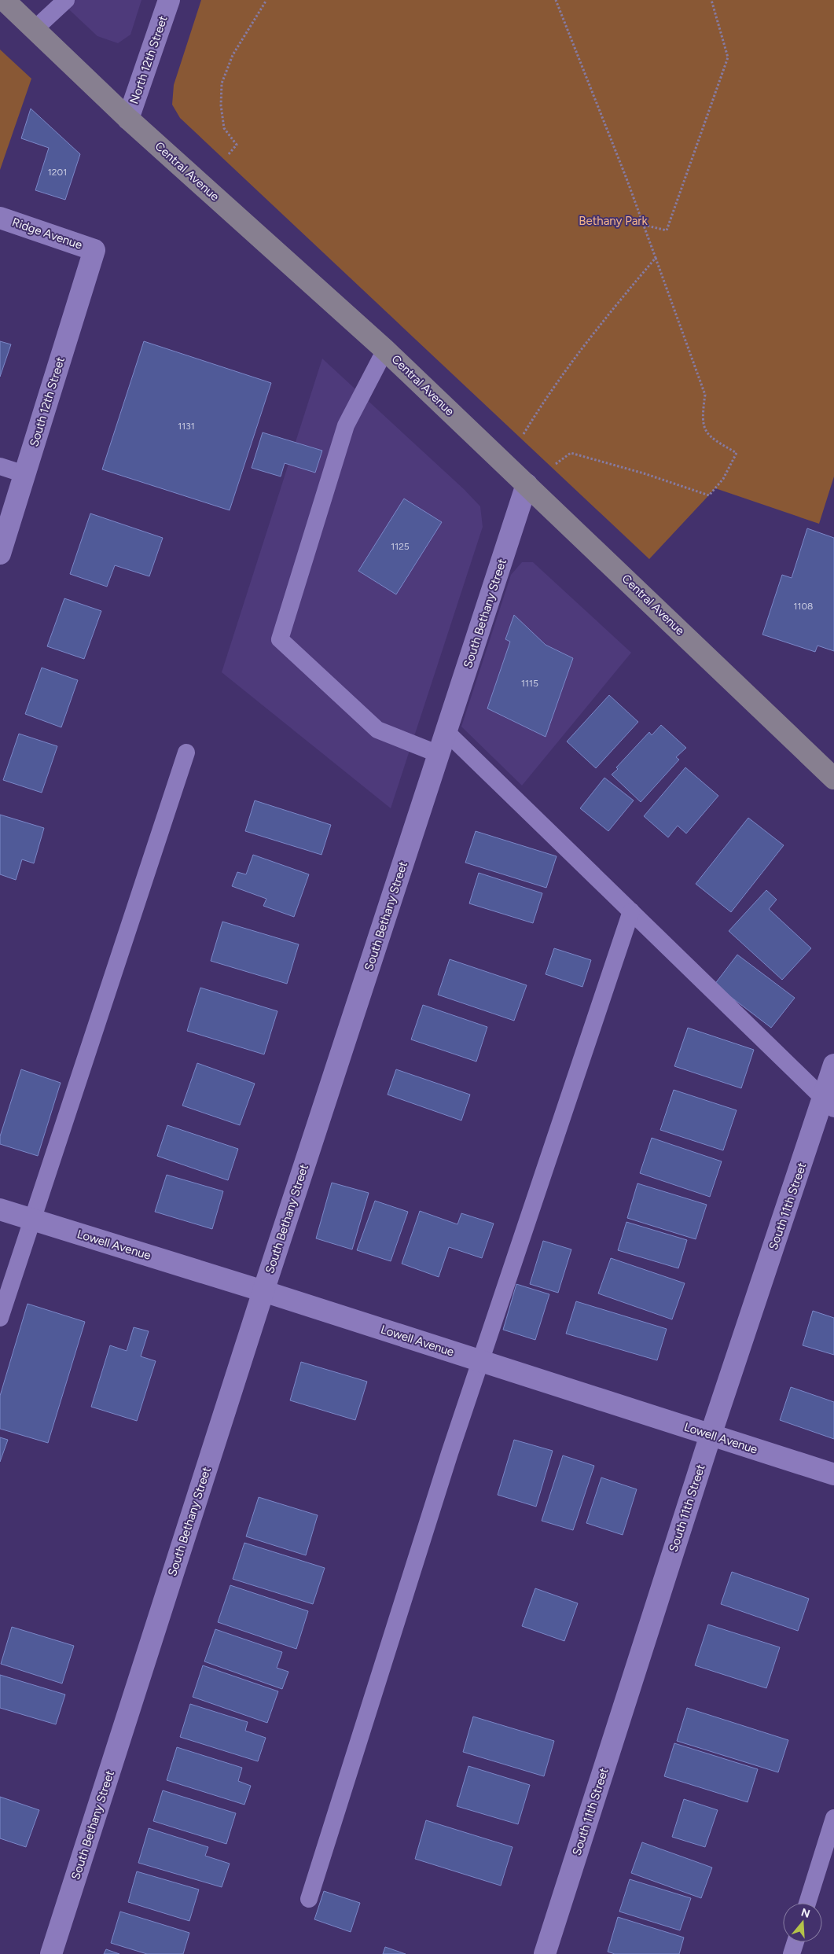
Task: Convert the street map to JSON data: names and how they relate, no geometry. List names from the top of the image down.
{
  "streets": {
    "main road": ["Central Avenue"],
    "street": [
      "North 12th Street",
      "Ridge Avenue",
      "South 12th Street",
      "South Bethany Street",
      "South 11th Street",
      "Lowell Avenue"
    ]
  },
  "crossings": [
    ["North 12th Street", "Central Avenue"],
    ["Central Avenue", "South Bethany Street"],
    ["Ridge Avenue", "South 12th Street"],
    ["South Bethany Street", "Lowell Avenue"],
    ["South 11th Street", "Lowell Avenue"]
  ],
  "parks": ["Bethany Park"],
  "house_numbers": [
    "1201",
    "1131",
    "1125",
    "1108",
    "1115"
  ],
  "north": "top"
}
